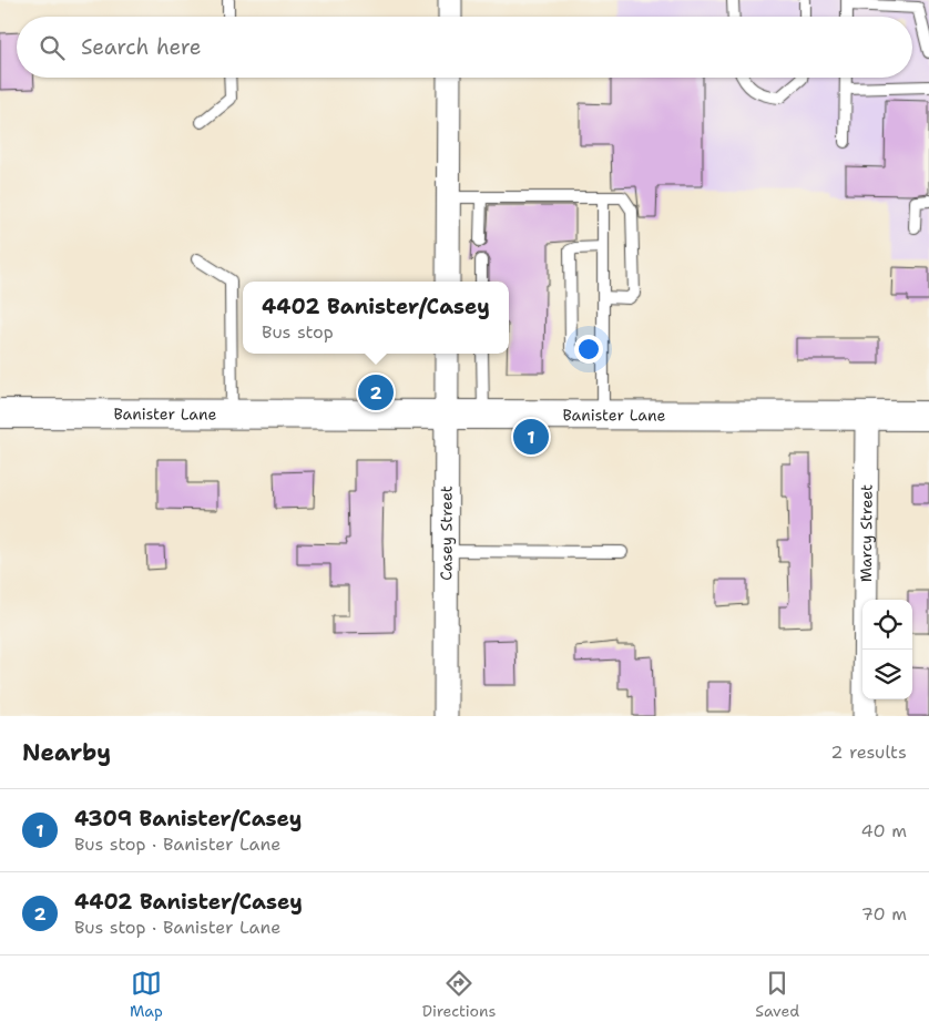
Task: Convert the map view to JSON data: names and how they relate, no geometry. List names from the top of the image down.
{
  "streets": {
    "street": ["Banister Lane", "Marcy Street", "Casey Street"]
  },
  "crossings": [
    ["Banister Lane", "Marcy Street"],
    ["Banister Lane", "Casey Street"]
  ],
  "page": {
    "search": "Search here",
    "popup": ["4402 Banister/Casey", "Bus stop"],
    "pins": ["2", "1"],
    "heading": ["Nearby", "2 results"],
    "list": [
      {
        "mark": "1",
        "name": "4309 Banister/Casey",
        "note": "Bus stop · Banister Lane",
        "value": "40 m"
      },
      {
        "mark": "2",
        "name": "4402 Banister/Casey",
        "note": "Bus stop · Banister Lane",
        "value": "70 m"
      }
    ],
    "nav": ["Map", "Directions", "Saved"]
  }
}
